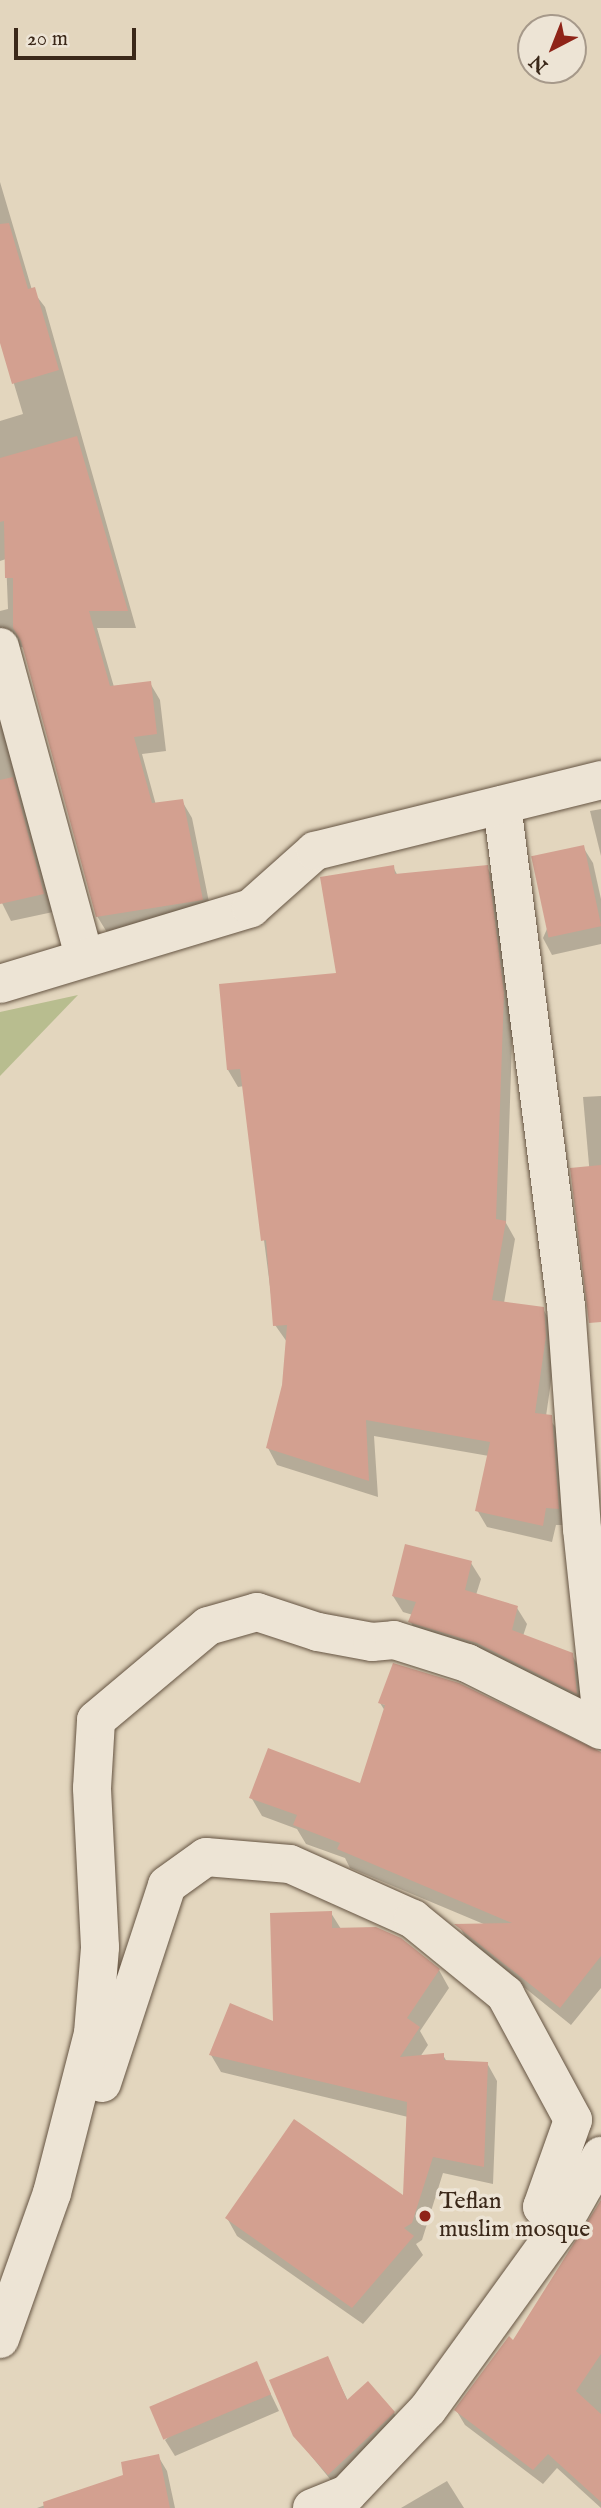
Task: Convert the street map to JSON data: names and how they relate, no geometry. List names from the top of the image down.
{
  "places": ["Teflan muslim mosque"],
  "scale_bar": "20 m",
  "north": "bottom left"
}
